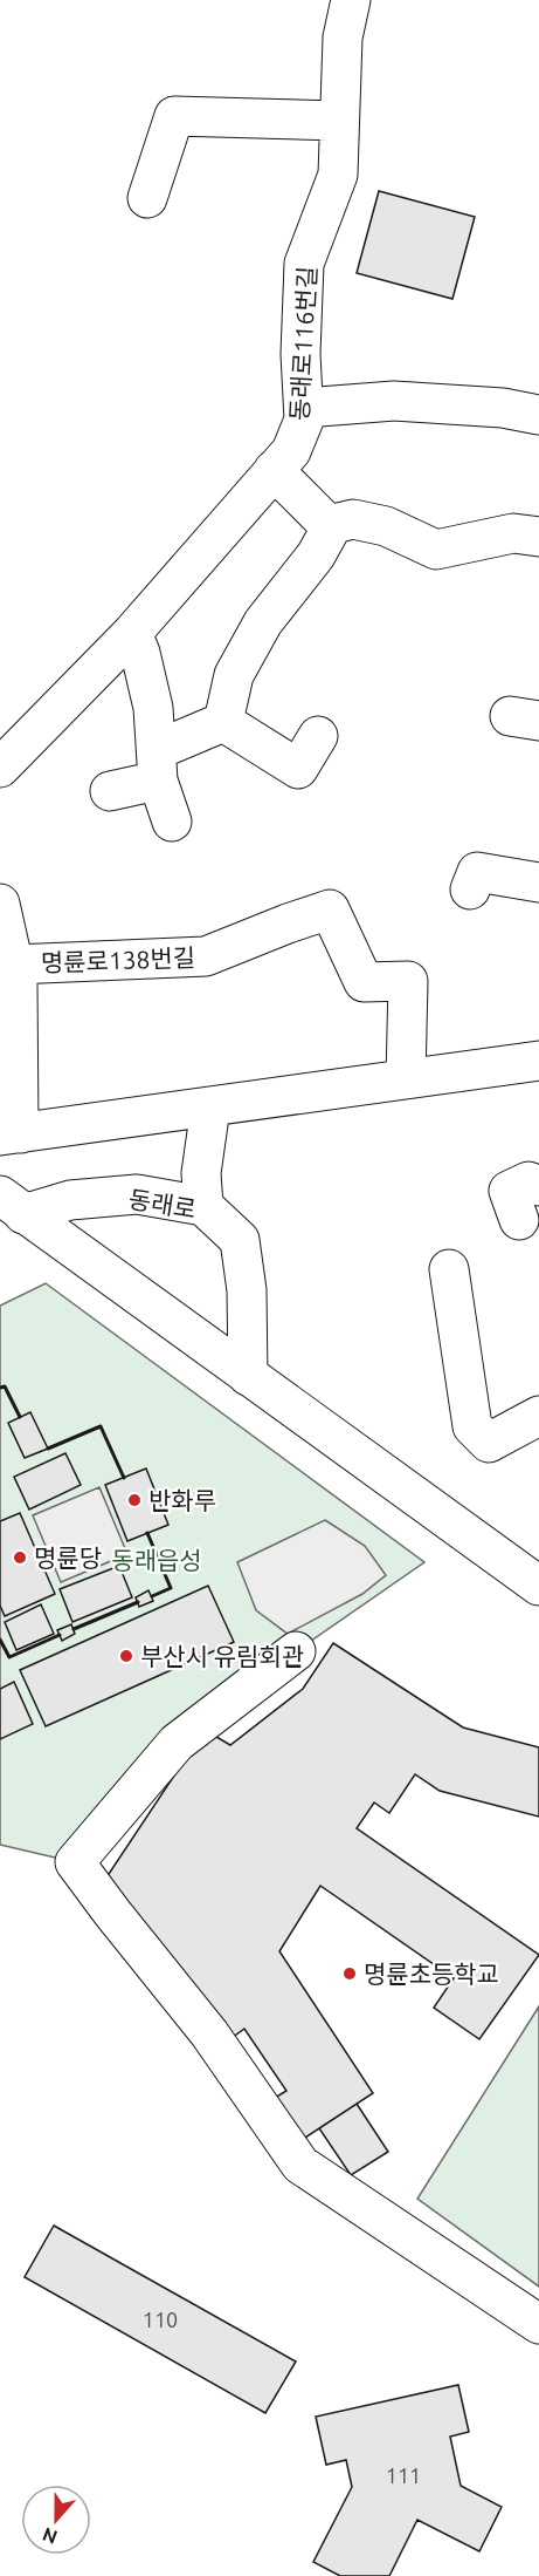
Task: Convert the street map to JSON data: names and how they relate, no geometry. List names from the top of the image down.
{
  "streets": {
    "street": ["동래로116번길", "명륜로138번길", "동래로"]
  },
  "parks": ["동래읍성"],
  "places": [
    "반화루",
    "명륜당",
    "부산시 유림회관",
    "명륜초등학교"
  ],
  "house_numbers": ["110", "111"],
  "north": "bottom"
}
